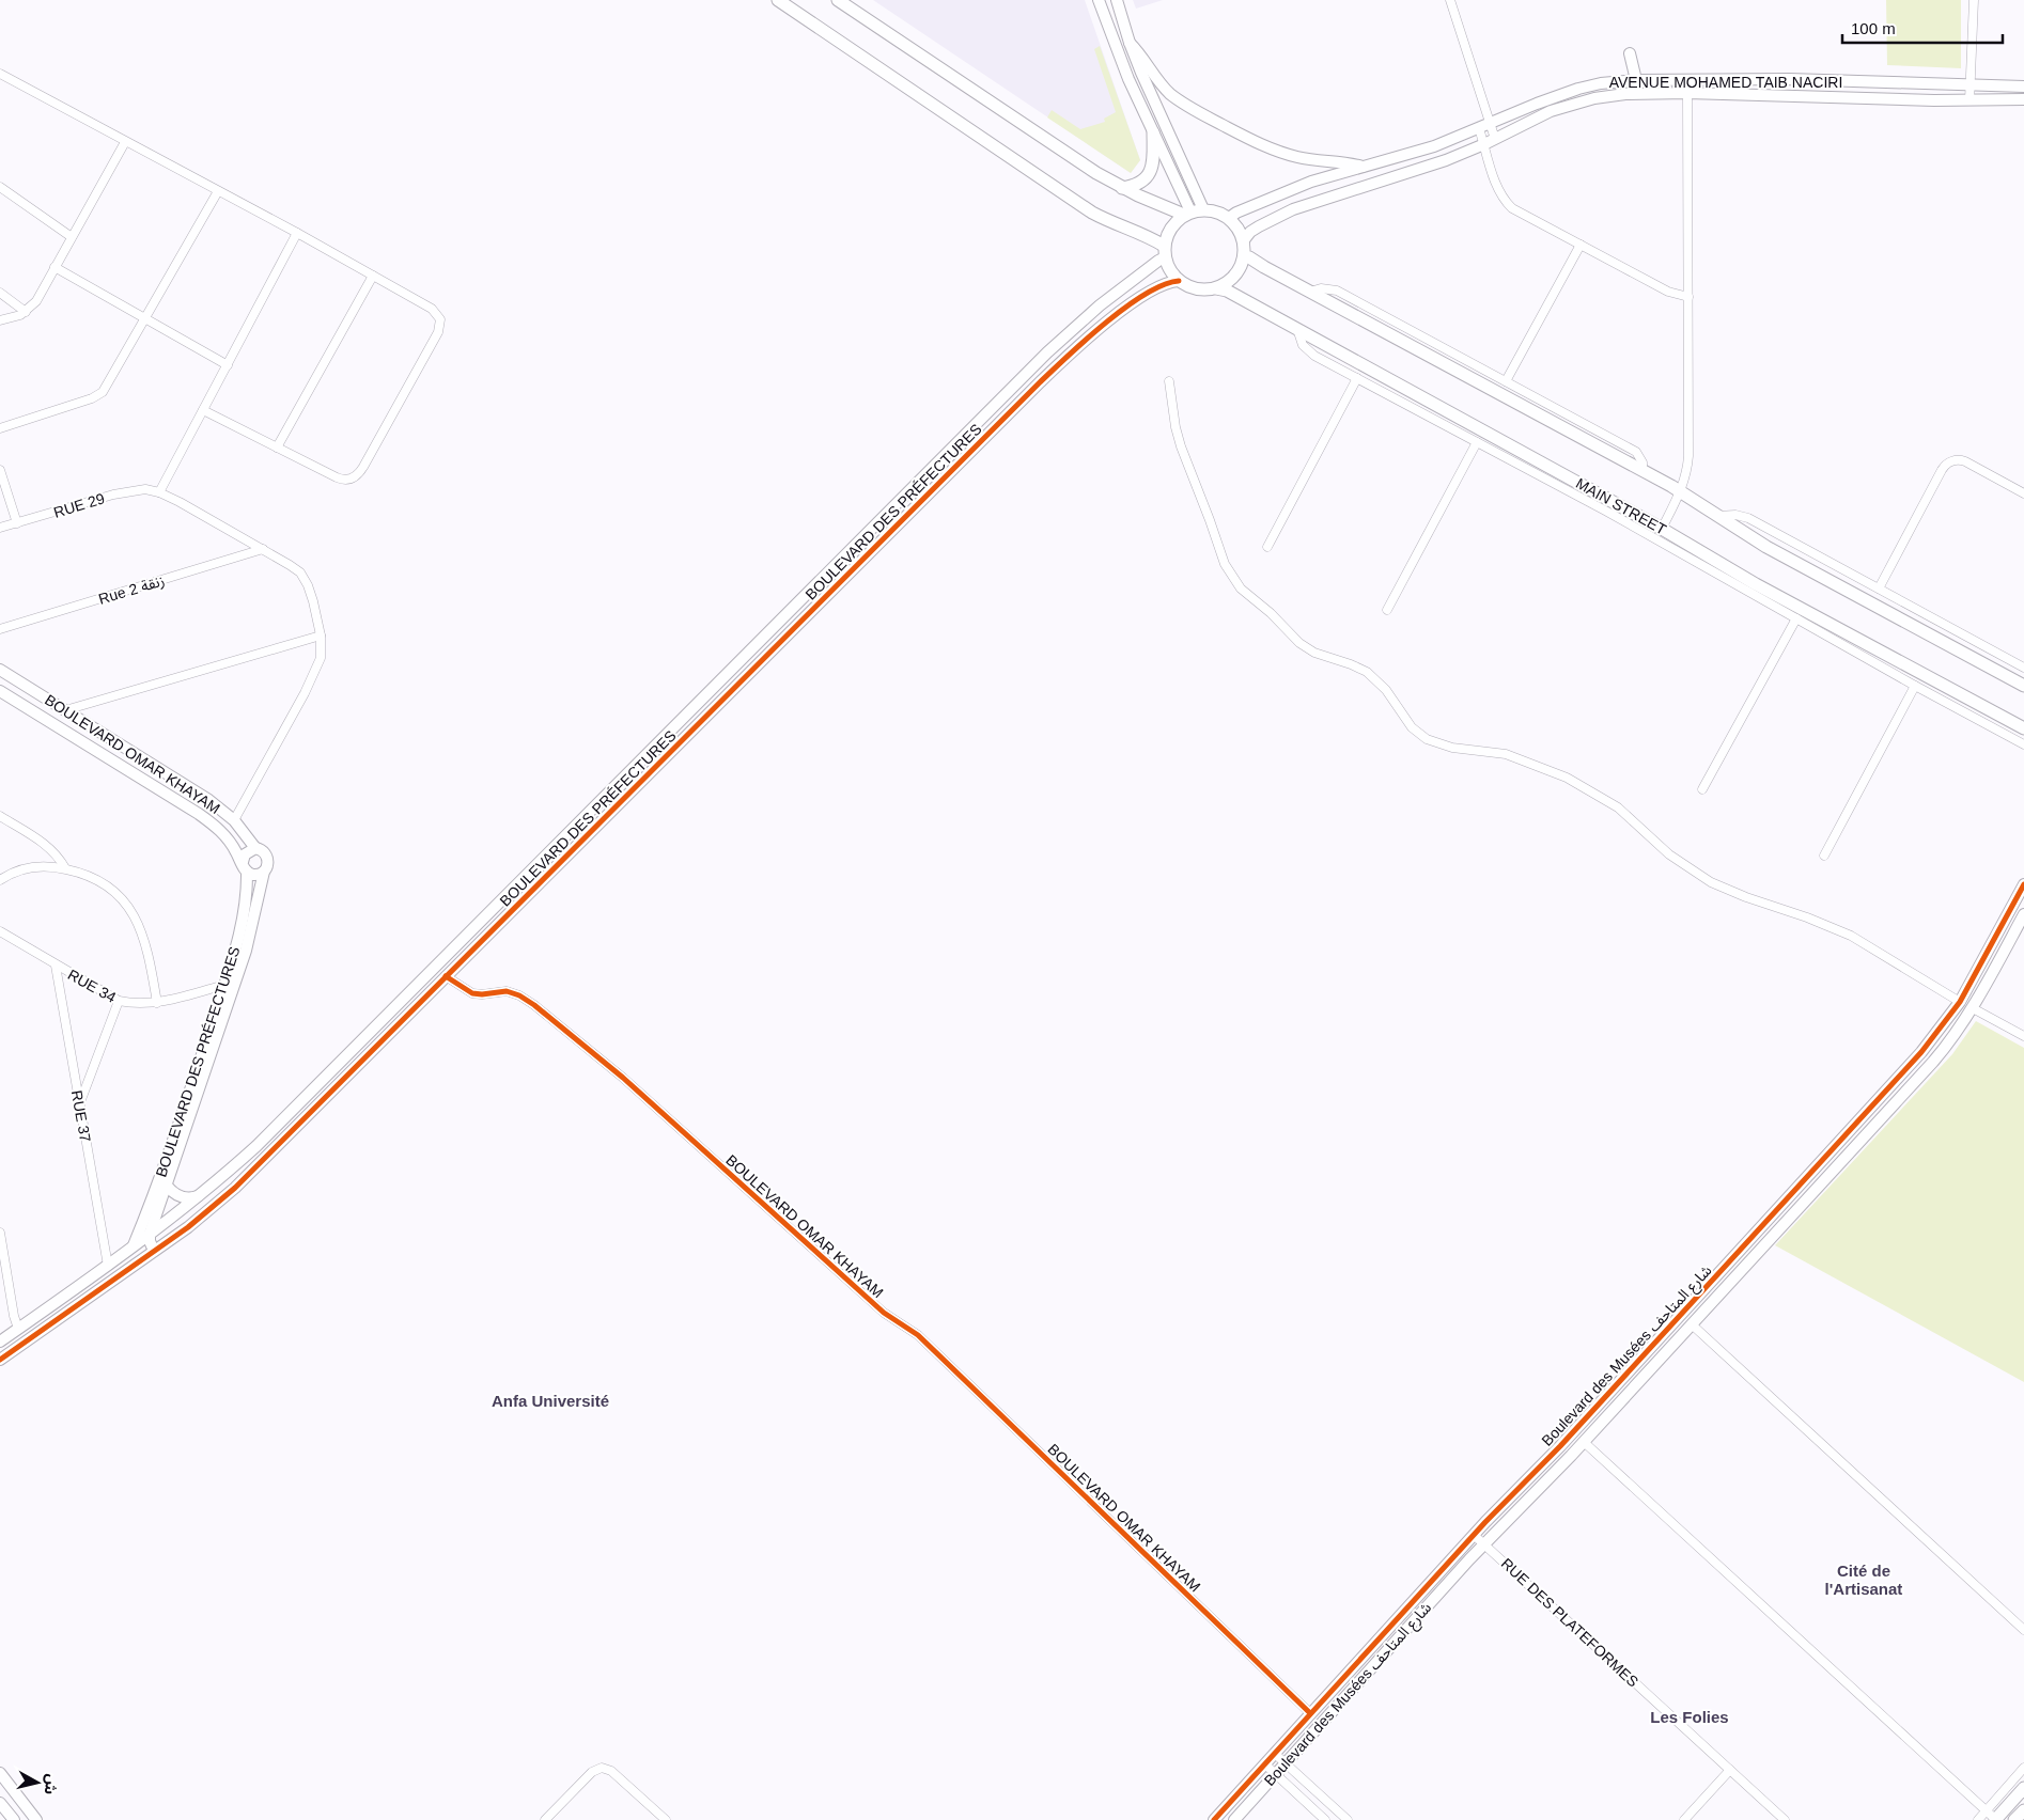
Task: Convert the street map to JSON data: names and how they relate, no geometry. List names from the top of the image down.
{
  "streets": {
    "main road": ["MAIN STREET"],
    "street": [
      "AVENUE MOHAMED TAIB NACIRI",
      "RUE 29",
      "BOULEVARD DES PRÉFECTURES",
      "Rue 2 زنقة",
      "BOULEVARD OMAR KHAYAM",
      "RUE 34",
      "RUE 37",
      "Boulevard des Musées شارع المتاحف",
      "RUE DES PLATEFORMES"
    ]
  },
  "crossings": [
    ["AVENUE MOHAMED TAIB NACIRI", "MAIN STREET"],
    ["AVENUE MOHAMED TAIB NACIRI", "BOULEVARD DES PRÉFECTURES"],
    ["MAIN STREET", "BOULEVARD DES PRÉFECTURES"],
    ["BOULEVARD DES PRÉFECTURES", "BOULEVARD OMAR KHAYAM"],
    ["BOULEVARD DES PRÉFECTURES", "RUE 34"],
    ["BOULEVARD DES PRÉFECTURES", "RUE 37"],
    ["BOULEVARD OMAR KHAYAM", "Boulevard des Musées شارع المتاحف"],
    ["RUE 34", "RUE 37"],
    ["Boulevard des Musées شارع المتاحف", "RUE DES PLATEFORMES"]
  ],
  "districts": ["Anfa Université", "Cité de l'Artisanat", "Les Folies"],
  "scale_bar": "100 m",
  "north": "right"
}
